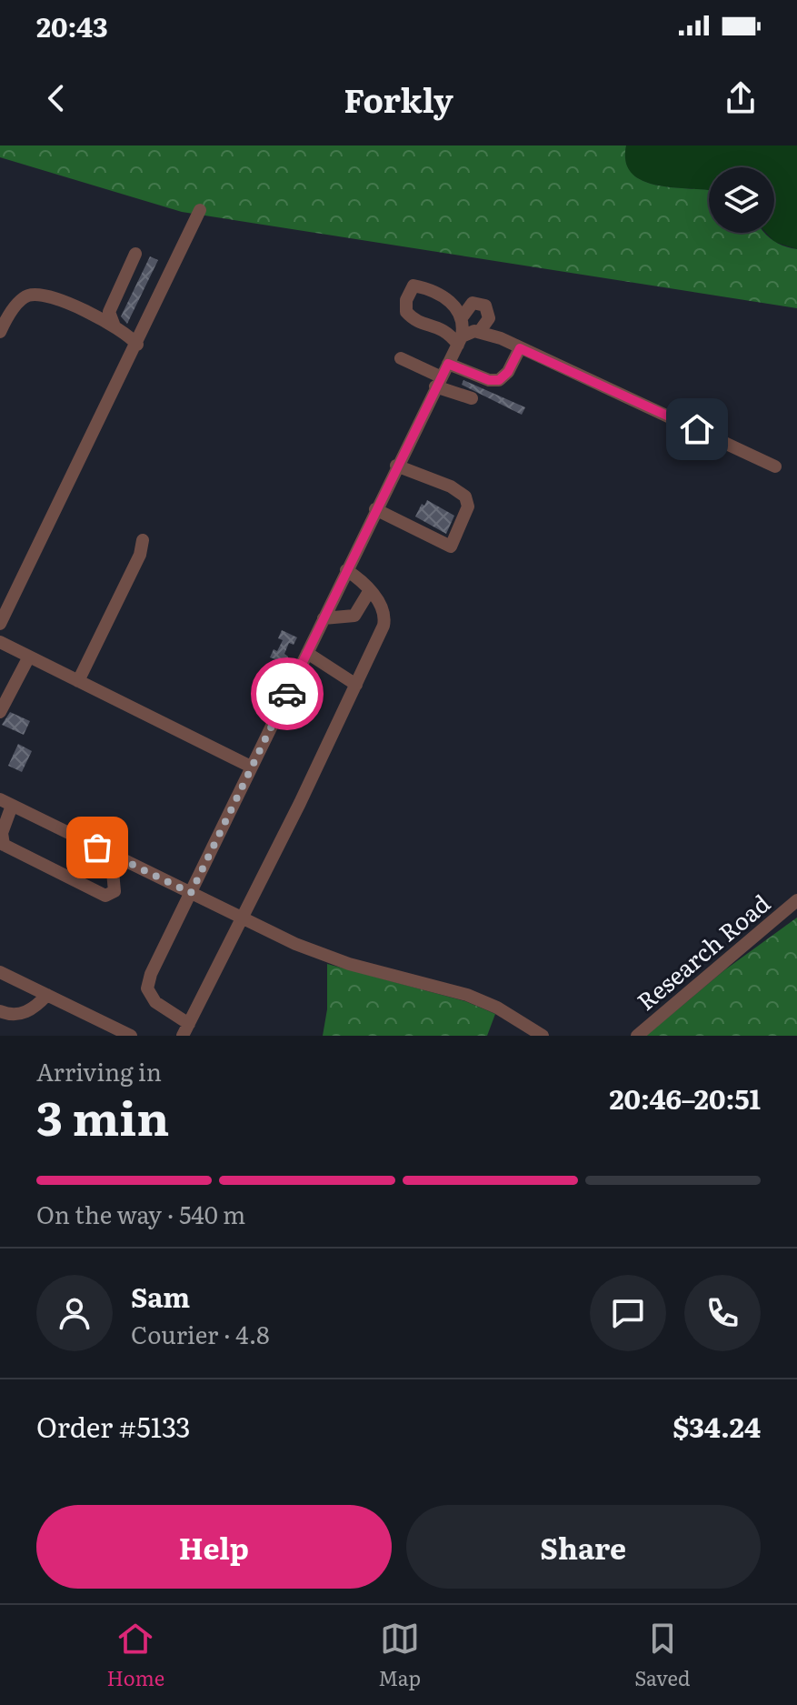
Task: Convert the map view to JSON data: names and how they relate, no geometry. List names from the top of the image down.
{
  "streets": {
    "street": ["Research Road"]
  },
  "page": {
    "status": "20:43",
    "header": "Forkly",
    "heading": ["3 min", "Arriving in", "20:46–20:51"],
    "panel": [
      "Sam",
      "Courier · 4.8",
      "Order #5133",
      "$34.24"
    ],
    "bar": "On the way · 540 m",
    "buttons": ["Help", "Share"],
    "tabs": ["Home", "Map", "Saved"]
  }
}
